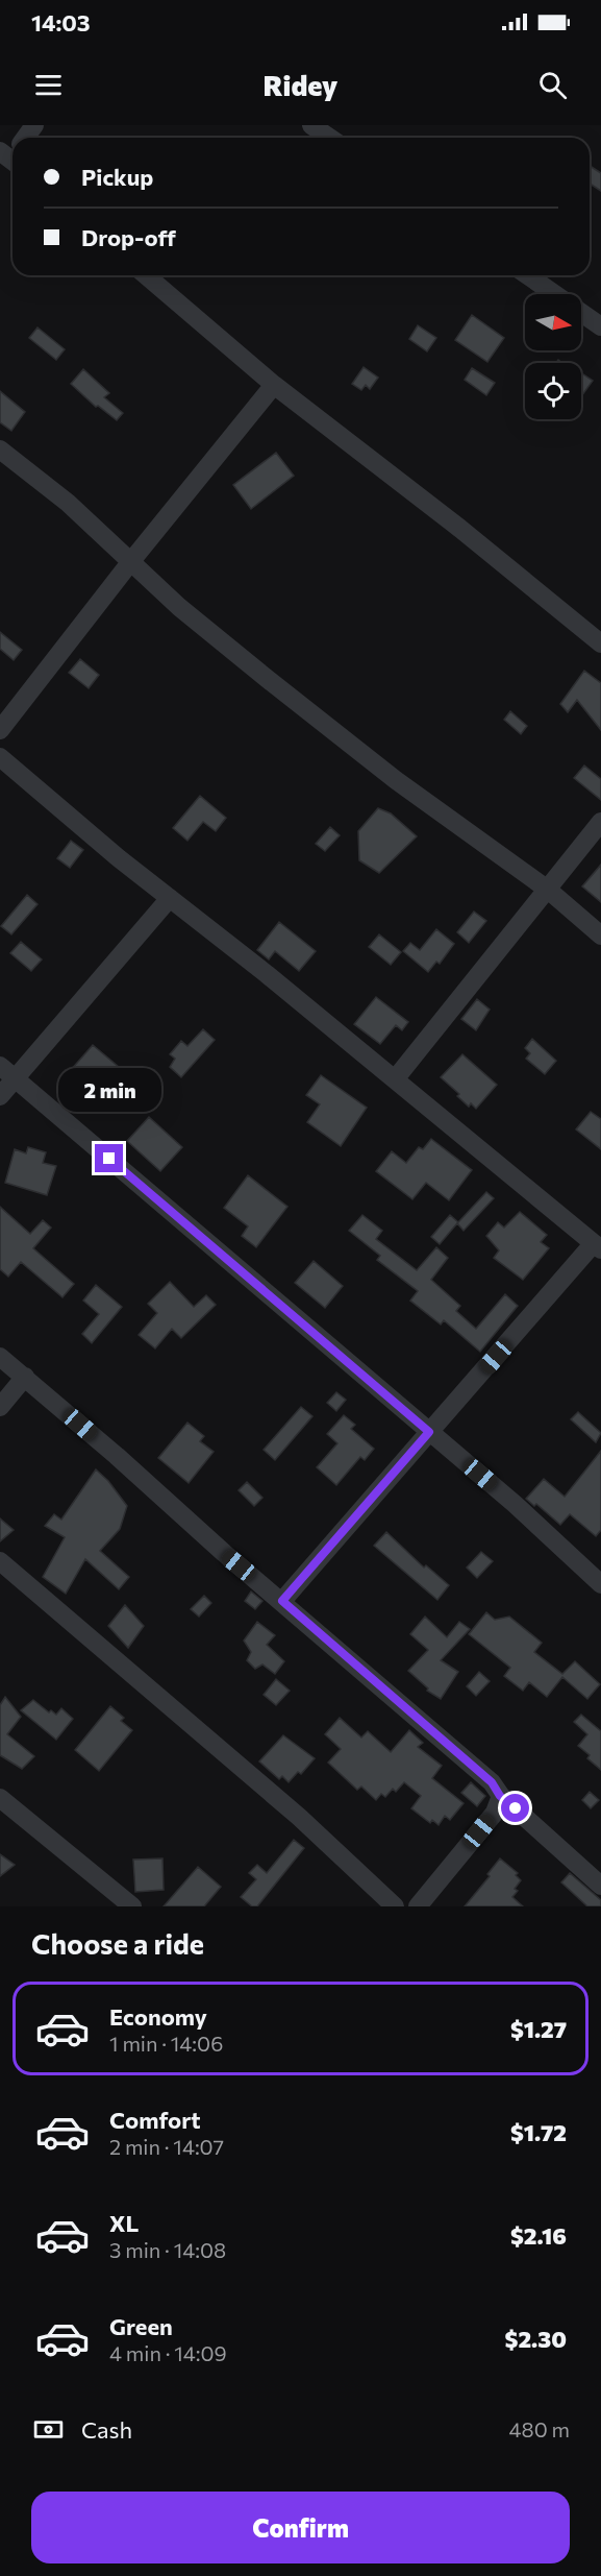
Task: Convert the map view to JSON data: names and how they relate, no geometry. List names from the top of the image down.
{
  "north": "right",
  "page": {
    "status": "14:03",
    "header": "Ridey",
    "banner": ["Pickup", "Drop-off"],
    "bubble": "2 min",
    "heading": "Choose a ride",
    "list": [
      {
        "name": "Economy",
        "note": "1 min · 14:06",
        "value": "$1.27"
      },
      {
        "name": "Comfort",
        "note": "2 min · 14:07",
        "value": "$1.72"
      },
      {
        "name": "XL",
        "note": "3 min · 14:08",
        "value": "$2.16"
      },
      {
        "name": "Green",
        "note": "4 min · 14:09",
        "value": "$2.30"
      }
    ],
    "pay": ["Cash", "480 m"],
    "buttons": "Confirm"
  }
}
